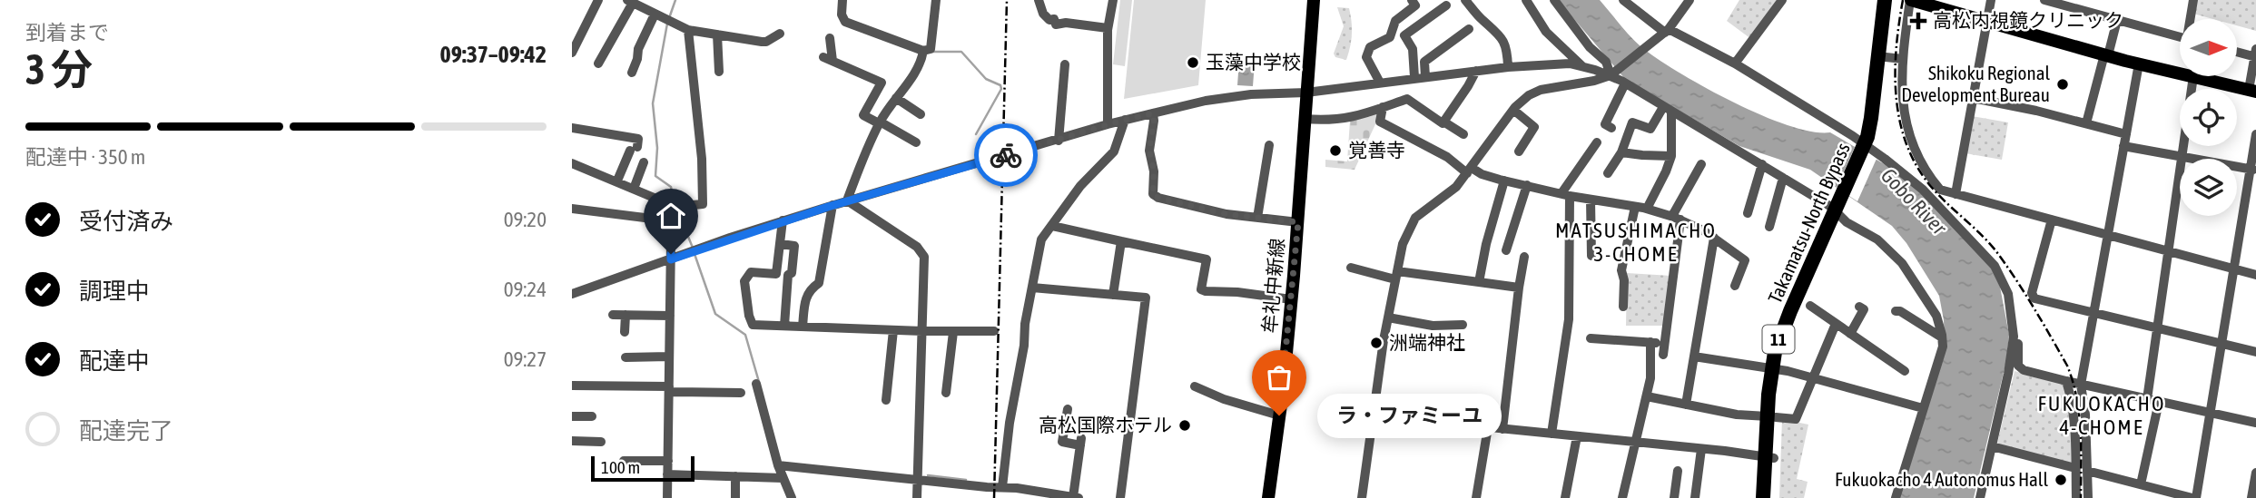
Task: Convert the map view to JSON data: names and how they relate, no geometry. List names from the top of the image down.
{
  "streets": {
    "highway": ["Takamatsu-North Bypass", "11"],
    "main road": ["牟礼中新線"]
  },
  "districts": ["MATSUSHIMACHO 3-CHOME", "FUKUOKACHO 4-CHOME"],
  "water": ["Gobo River"],
  "places": {
    "health": ["高松内視鏡クリニック"],
    "other": [
      "玉藻中学校",
      "Shikoku Regional Development Bureau",
      "覚善寺",
      "洲端神社",
      "ラ・ファミーユ",
      "高松国際ホテル",
      "Fukuokacho 4 Autonomus Hall"
    ]
  },
  "scale_bar": "100 m",
  "north": "right",
  "page": {
    "heading": ["3 分", "到着まで", "09:37–09:42"],
    "bar": "配達中 · 350 m",
    "list": [
      ["受付済み", "09:20"],
      ["調理中", "09:24"],
      ["配達中", "09:27"],
      "配達完了"
    ],
    "bubble": "ラ・ファミーユ",
    "scale": "100 m"
  }
}
